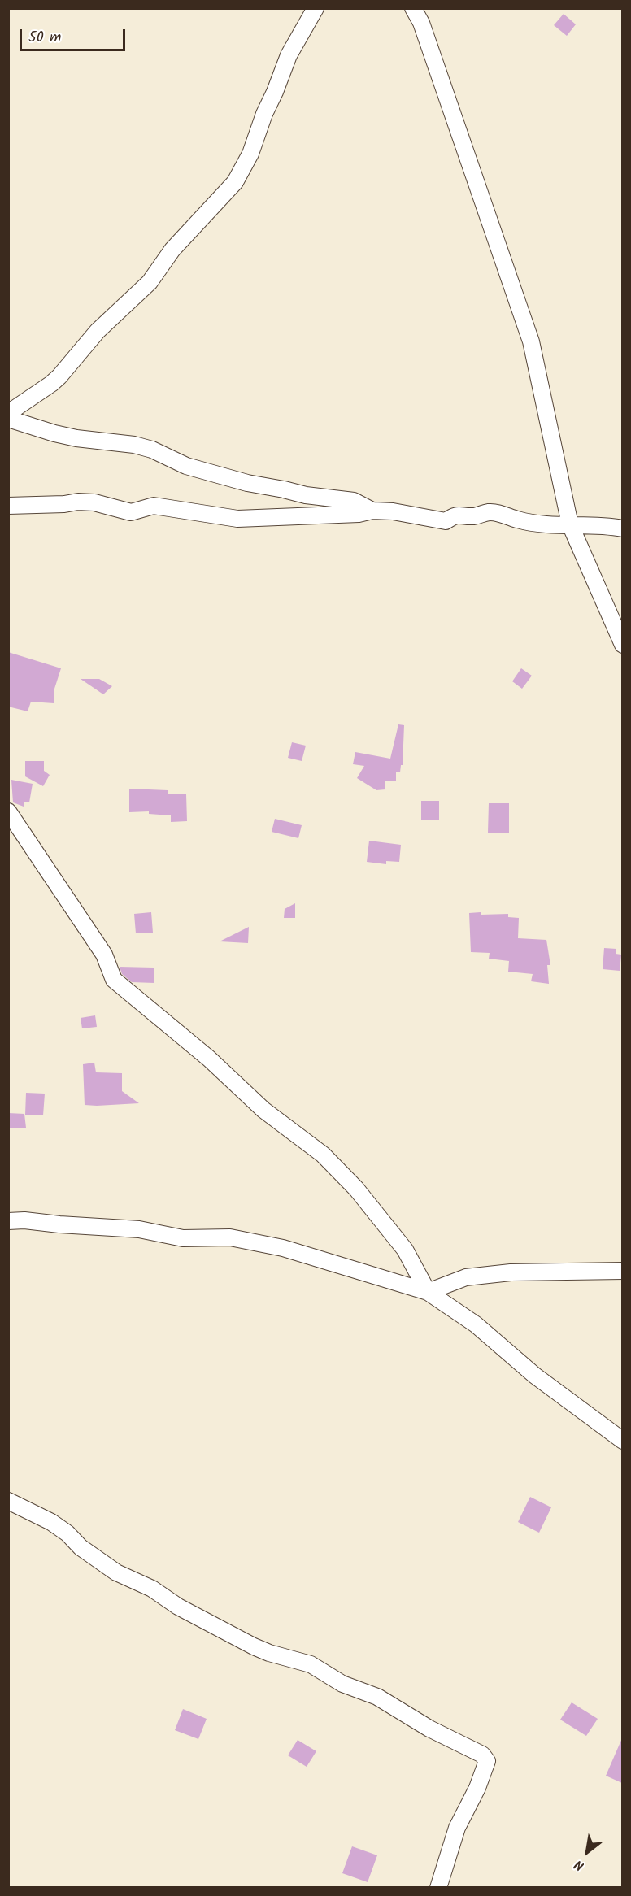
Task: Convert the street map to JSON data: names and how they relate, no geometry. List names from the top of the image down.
{
  "scale_bar": "50 m",
  "north": "bottom left"
}
